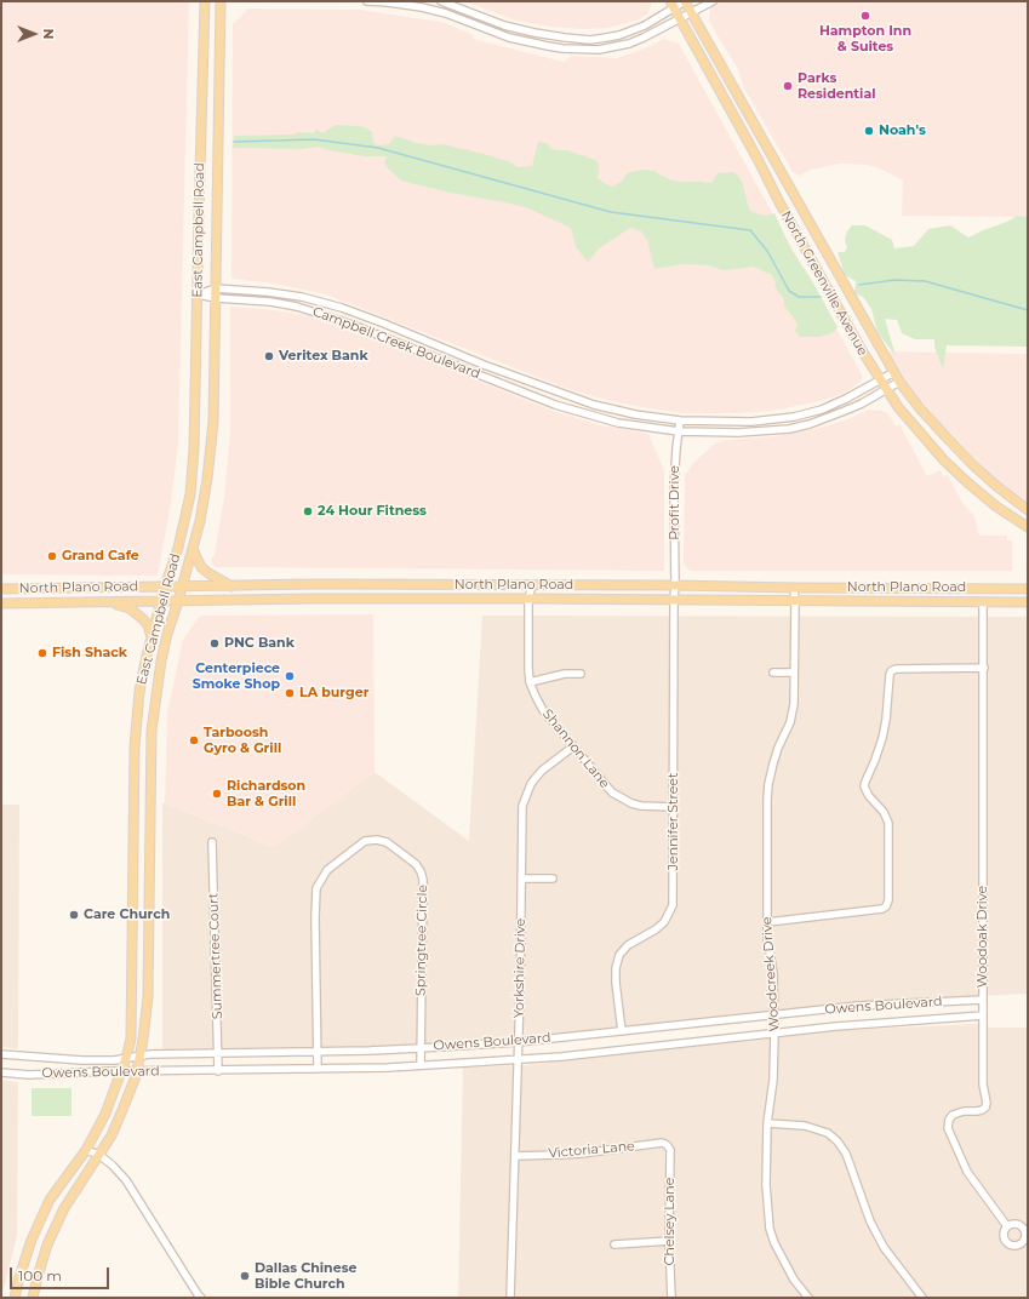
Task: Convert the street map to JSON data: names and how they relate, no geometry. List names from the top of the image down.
{
  "streets": {
    "main road": ["East Campbell Road", "North Greenville Avenue", "North Plano Road"],
    "street": [
      "Campbell Creek Boulevard",
      "Profit Drive",
      "Shannon Lane",
      "Jennifer Street",
      "Woodoak Drive",
      "Springtree Circle",
      "Summertree Court",
      "Yorkshire Drive",
      "Woodcreek Drive",
      "Owens Boulevard",
      "Victoria Lane",
      "Chelsey Lane"
    ]
  },
  "crossings": [
    ["East Campbell Road", "Campbell Creek Boulevard"],
    ["East Campbell Road", "North Plano Road"],
    ["East Campbell Road", "Owens Boulevard"],
    ["North Greenville Avenue", "Campbell Creek Boulevard"],
    ["Campbell Creek Boulevard", "Profit Drive"],
    ["Profit Drive", "North Plano Road"],
    ["Profit Drive", "Jennifer Street"],
    ["North Plano Road", "Shannon Lane"],
    ["North Plano Road", "Jennifer Street"],
    ["North Plano Road", "Woodoak Drive"],
    ["North Plano Road", "Woodcreek Drive"],
    ["Shannon Lane", "Jennifer Street"],
    ["Shannon Lane", "Yorkshire Drive"],
    ["Jennifer Street", "Owens Boulevard"],
    ["Woodoak Drive", "Owens Boulevard"],
    ["Springtree Circle", "Owens Boulevard"],
    ["Summertree Court", "Owens Boulevard"],
    ["Yorkshire Drive", "Owens Boulevard"],
    ["Yorkshire Drive", "Victoria Lane"],
    ["Woodcreek Drive", "Owens Boulevard"],
    ["Victoria Lane", "Chelsey Lane"]
  ],
  "places": [
    "Hampton Inn & Suites",
    "Parks Residential",
    "Noah's",
    "Veritex Bank",
    "24 Hour Fitness",
    "Grand Cafe",
    "PNC Bank",
    "Fish Shack",
    "Centerpiece Smoke Shop",
    "LA burger",
    "Tarboosh Gyro & Grill",
    "Richardson Bar & Grill",
    "Care Church",
    "Dallas Chinese Bible Church"
  ],
  "scale_bar": "100 m",
  "north": "right"
}
